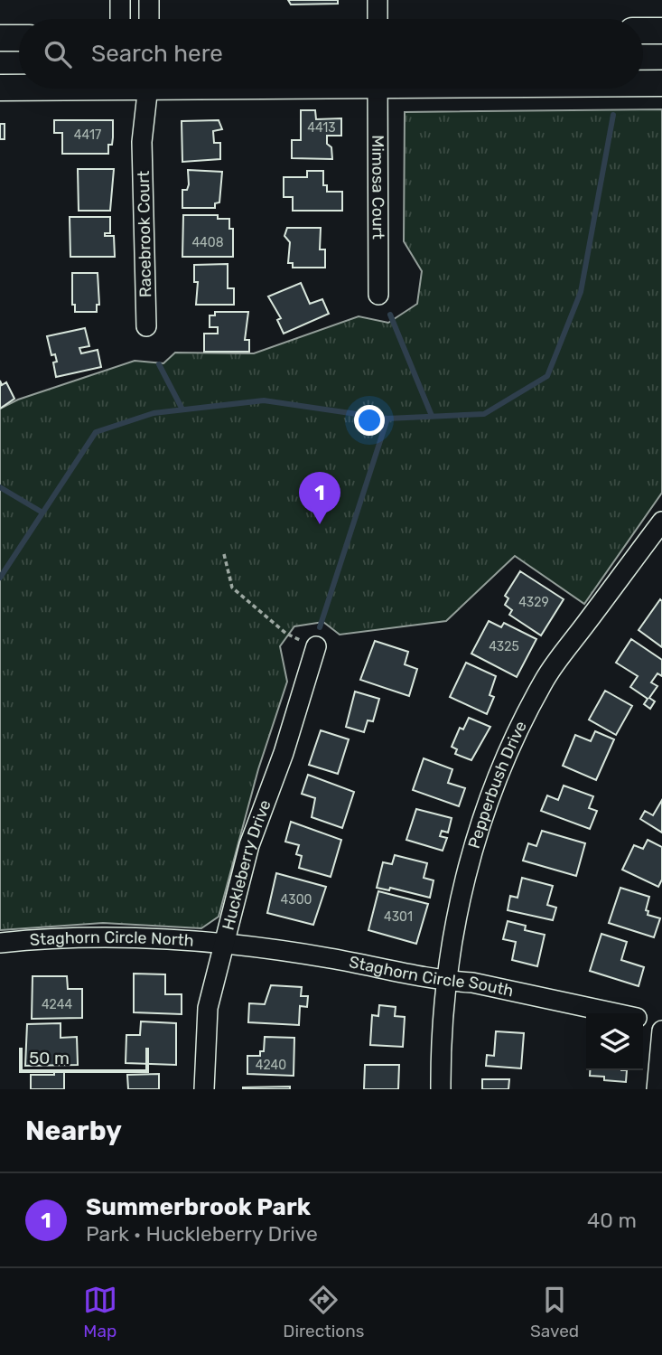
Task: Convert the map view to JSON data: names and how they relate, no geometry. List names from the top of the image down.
{
  "streets": {
    "street": [
      "Mimosa Court",
      "Racebrook Court",
      "Pepperbush Drive",
      "Huckleberry Drive",
      "Staghorn Circle North",
      "Staghorn Circle South"
    ]
  },
  "crossings": [
    ["Pepperbush Drive", "Staghorn Circle South"],
    ["Huckleberry Drive", "Staghorn Circle North"],
    ["Huckleberry Drive", "Staghorn Circle South"],
    ["Staghorn Circle North", "Staghorn Circle South"]
  ],
  "house_numbers": [
    "4413",
    "4417",
    "4408",
    "4329",
    "4325",
    "4300",
    "4301",
    "4244",
    "4240"
  ],
  "scale_bar": "50 m",
  "page": {
    "search": "Search here",
    "pins": "1",
    "scale": "50 m",
    "heading": "Nearby",
    "list": [
      {
        "mark": "1",
        "name": "Summerbrook Park",
        "note": "Park · Huckleberry Drive",
        "value": "40 m"
      }
    ],
    "nav": ["Map", "Directions", "Saved"]
  }
}
